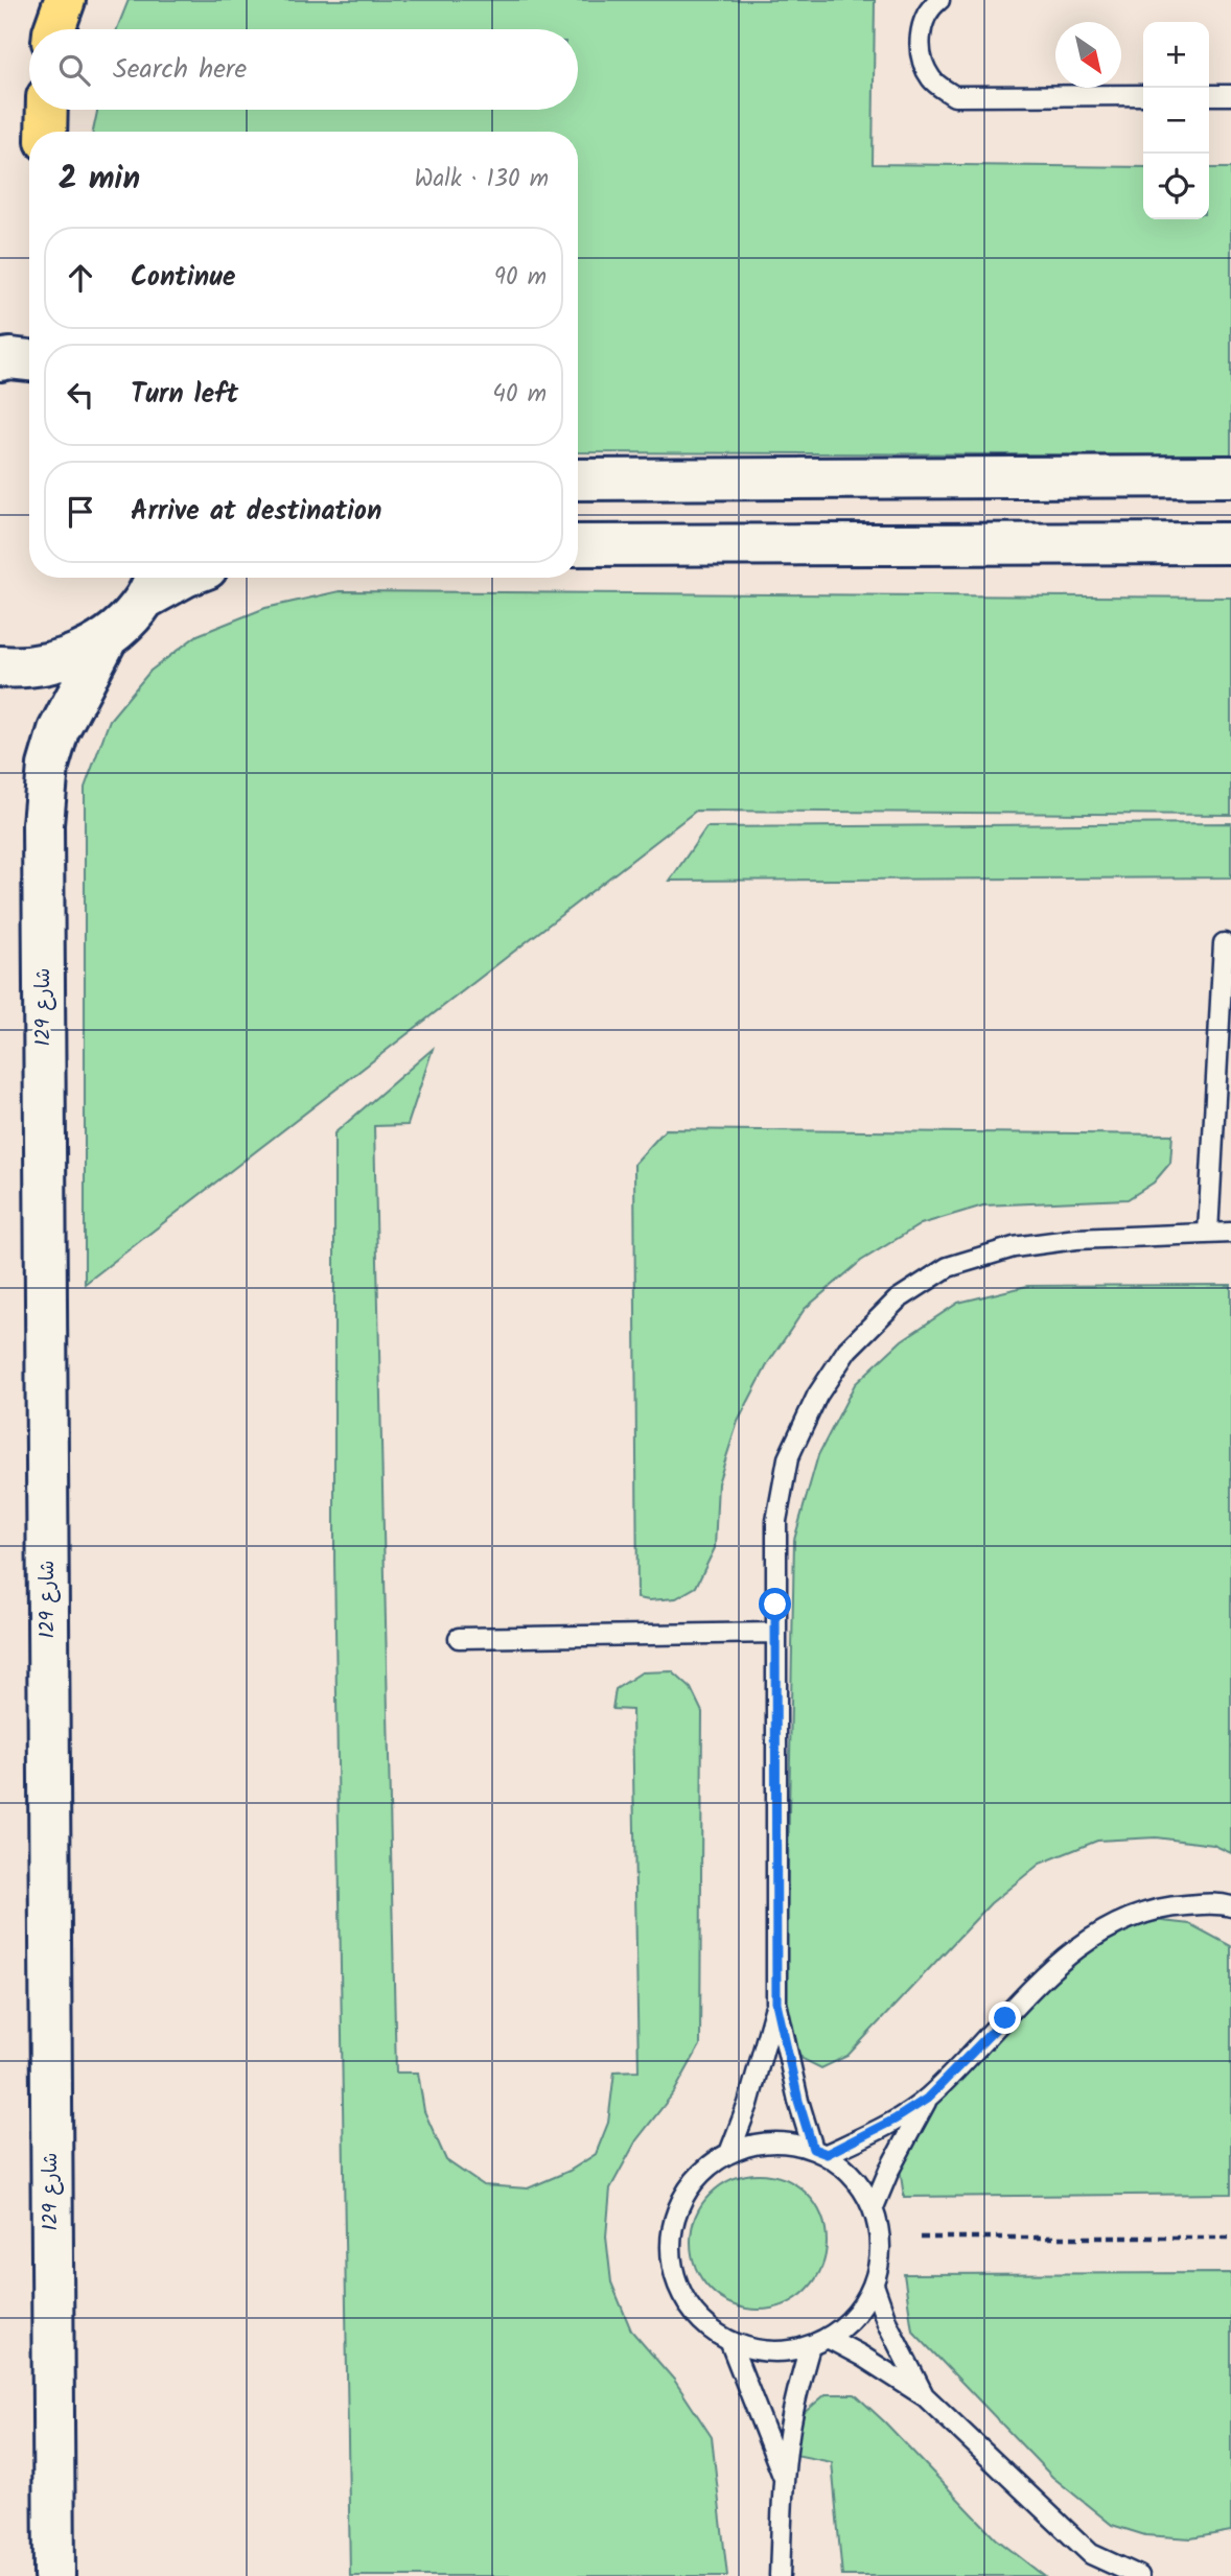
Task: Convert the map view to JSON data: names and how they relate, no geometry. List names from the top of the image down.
{
  "streets": {
    "street": ["شارع 129"]
  },
  "north": "bottom right",
  "page": {
    "map_buttons": ["+", "−"],
    "search": "Search here",
    "heading": ["2 min", "Walk · 130 m"],
    "list": [
      ["Continue", "90 m"],
      ["Turn left", "40 m"],
      "Arrive at destination"
    ]
  }
}
